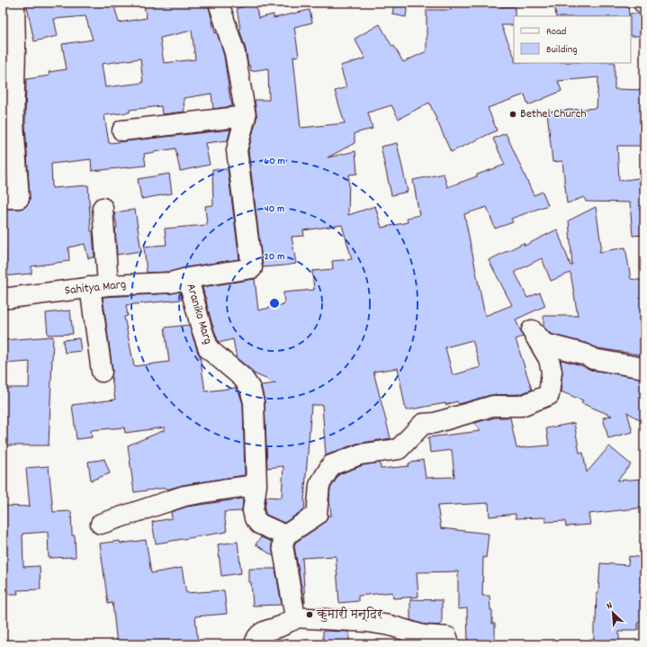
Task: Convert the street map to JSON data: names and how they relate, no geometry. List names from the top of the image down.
{
  "streets": {
    "street": ["Sahitya Marg", "Araniko Marg"]
  },
  "crossings": [
    ["Sahitya Marg", "Araniko Marg"]
  ],
  "places": ["Bethel Church", "कुमारी मन्दिर"],
  "legend": ["Road", "Building"],
  "north": "top left",
  "rings": ["60 m", "40 m", "20 m"]
}
